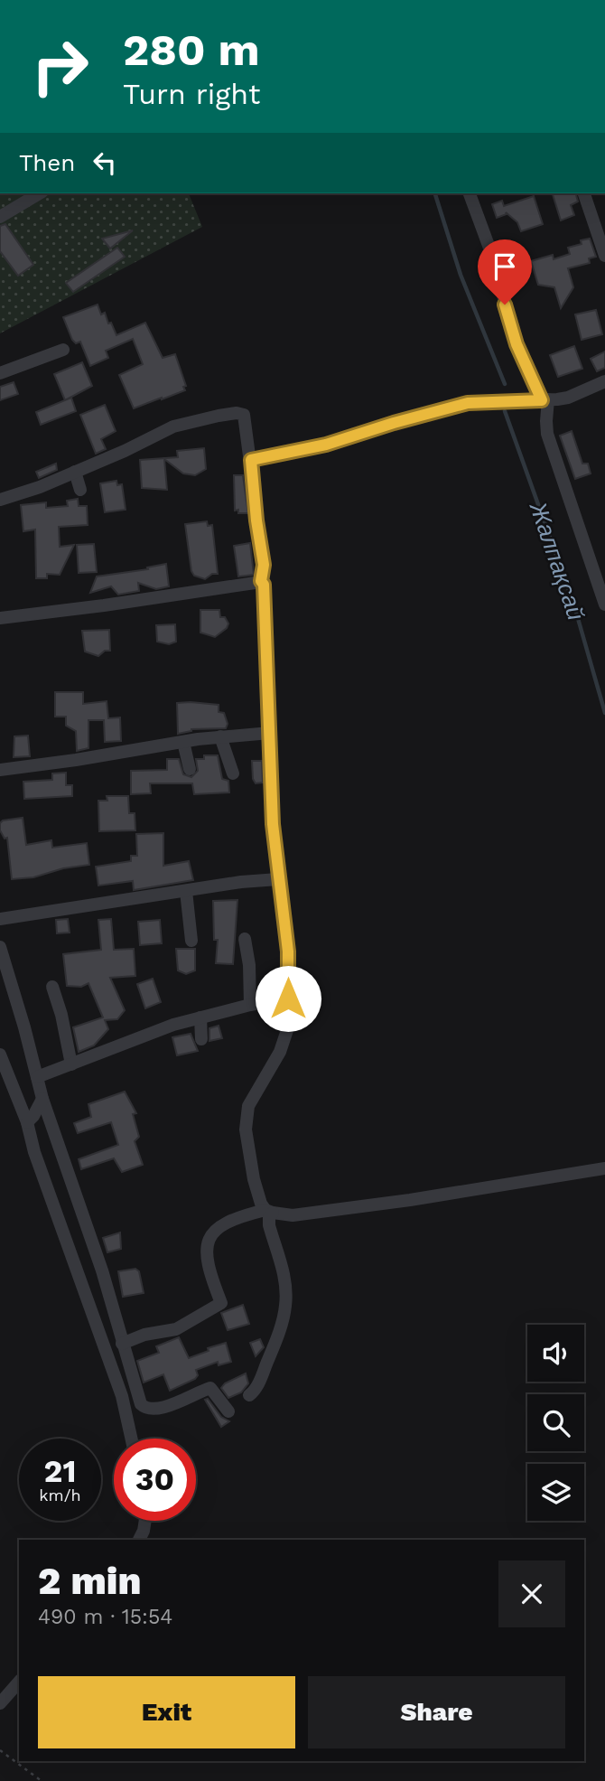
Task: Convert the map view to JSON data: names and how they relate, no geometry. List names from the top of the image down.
{
  "water": ["Жалпақсай"],
  "page": {
    "turn": ["280 m", "Turn right"],
    "then": "Then",
    "speed": "21 km/h",
    "limit": "30",
    "heading": ["2 min", "490 m · 15:54"],
    "buttons": ["Exit", "Share"]
  }
}
